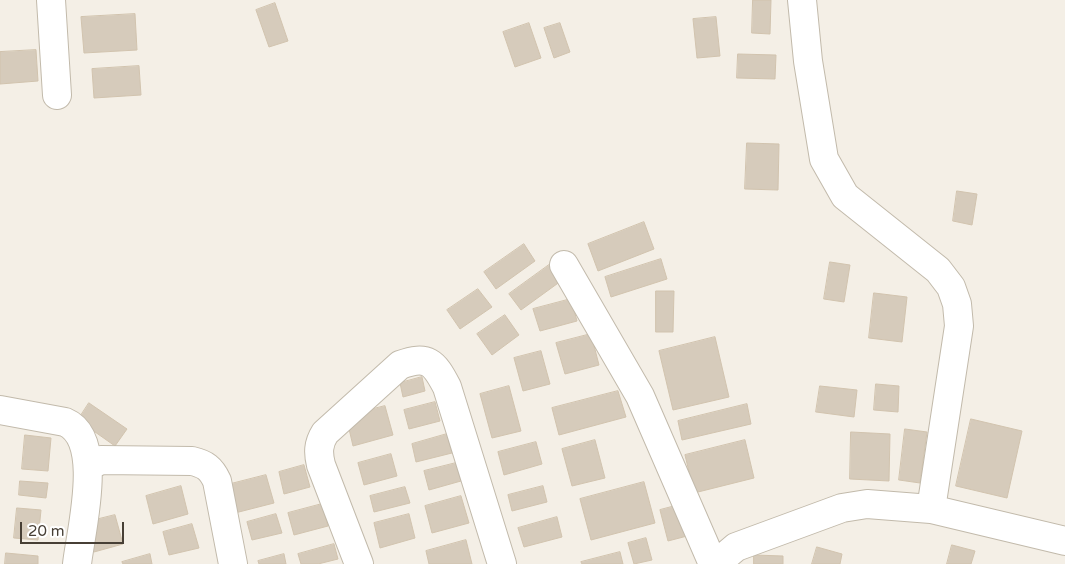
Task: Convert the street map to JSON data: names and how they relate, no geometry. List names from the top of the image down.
{
  "scale_bar": "20 m"
}
